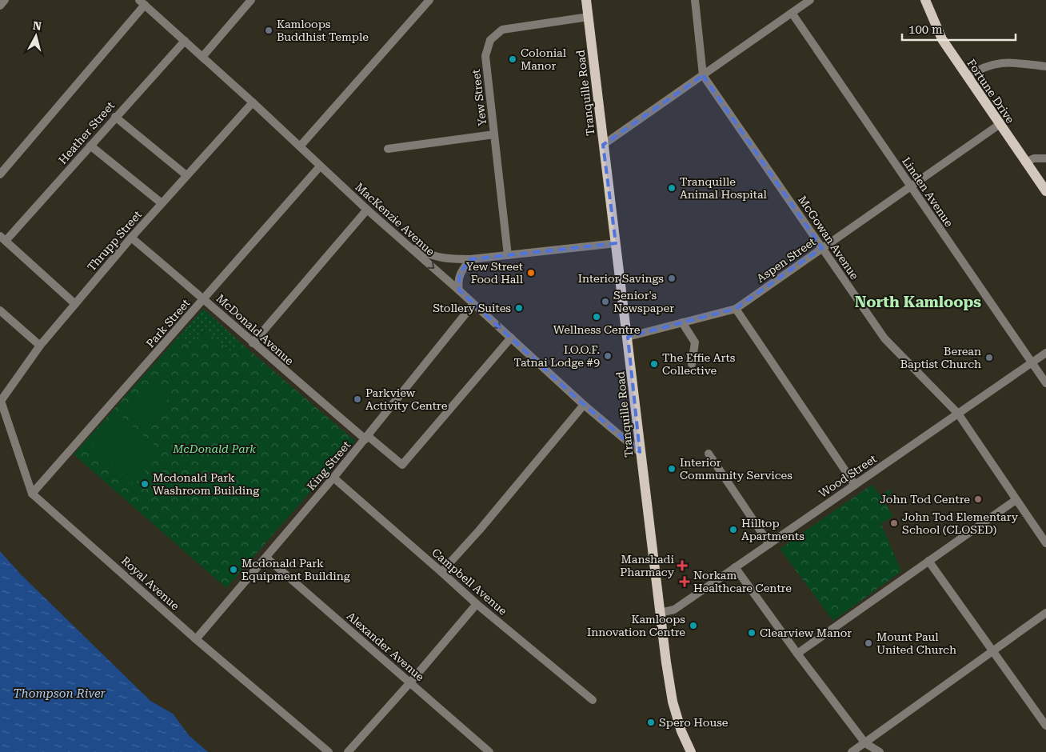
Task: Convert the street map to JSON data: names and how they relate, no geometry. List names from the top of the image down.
{
  "streets": {
    "main road": ["Fortune Drive", "Tranquille Road"],
    "street": [
      "Yew Street",
      "Heather Street",
      "Linden Avenue",
      "MacKenzie Avenue",
      "McGowan Avenue",
      "Thrupp Street",
      "Aspen Street",
      "Park Street",
      "McDonald Avenue",
      "King Street",
      "Wood Street",
      "Campbell Avenue",
      "Royal Avenue",
      "Alexander Avenue"
    ]
  },
  "crossings": [
    ["Fortune Drive", "Aspen Street"],
    ["Tranquille Road", "Yew Street"],
    ["Tranquille Road", "MacKenzie Avenue"],
    ["Tranquille Road", "Aspen Street"],
    ["Tranquille Road", "Wood Street"],
    ["Heather Street", "MacKenzie Avenue"],
    ["Linden Avenue", "Aspen Street"],
    ["Linden Avenue", "Wood Street"],
    ["MacKenzie Avenue", "Thrupp Street"],
    ["MacKenzie Avenue", "Park Street"],
    ["MacKenzie Avenue", "McDonald Avenue"],
    ["MacKenzie Avenue", "King Street"],
    ["McGowan Avenue", "Aspen Street"],
    ["McGowan Avenue", "Wood Street"],
    ["Thrupp Street", "McDonald Avenue"],
    ["Thrupp Street", "Royal Avenue"],
    ["Park Street", "McDonald Avenue"],
    ["Park Street", "Royal Avenue"],
    ["McDonald Avenue", "King Street"],
    ["King Street", "Campbell Avenue"],
    ["King Street", "Royal Avenue"],
    ["King Street", "Alexander Avenue"]
  ],
  "districts": ["North Kamloops"],
  "water": ["Thompson River"],
  "parks": ["McDonald Park"],
  "places": {
    "other": [
      "Kamloops Buddhist Temple",
      "Colonial Manor",
      "Tranquille Animal Hospital",
      "Yew Street Food Hall",
      "Interior Savings",
      "Senior's Newspaper",
      "Stollery Suites",
      "Wellness Centre",
      "I.O.O.F. Tatnai Lodge #9",
      "Berean Baptist Church",
      "The Effie Arts Collective",
      "Parkview Activity Centre",
      "Interior Community Services",
      "Mcdonald Park Washroom Building",
      "John Tod Centre",
      "John Tod Elementary School (CLOSED)",
      "Hilltop Apartments",
      "Mcdonald Park Equipment Building",
      "Kamloops Innovation Centre",
      "Clearview Manor",
      "Mount Paul United Church",
      "Spero House"
    ],
    "health": ["Manshadi Pharmacy", "Norkam Healthcare Centre"]
  },
  "scale_bar": "100 m",
  "north": "top"
}
